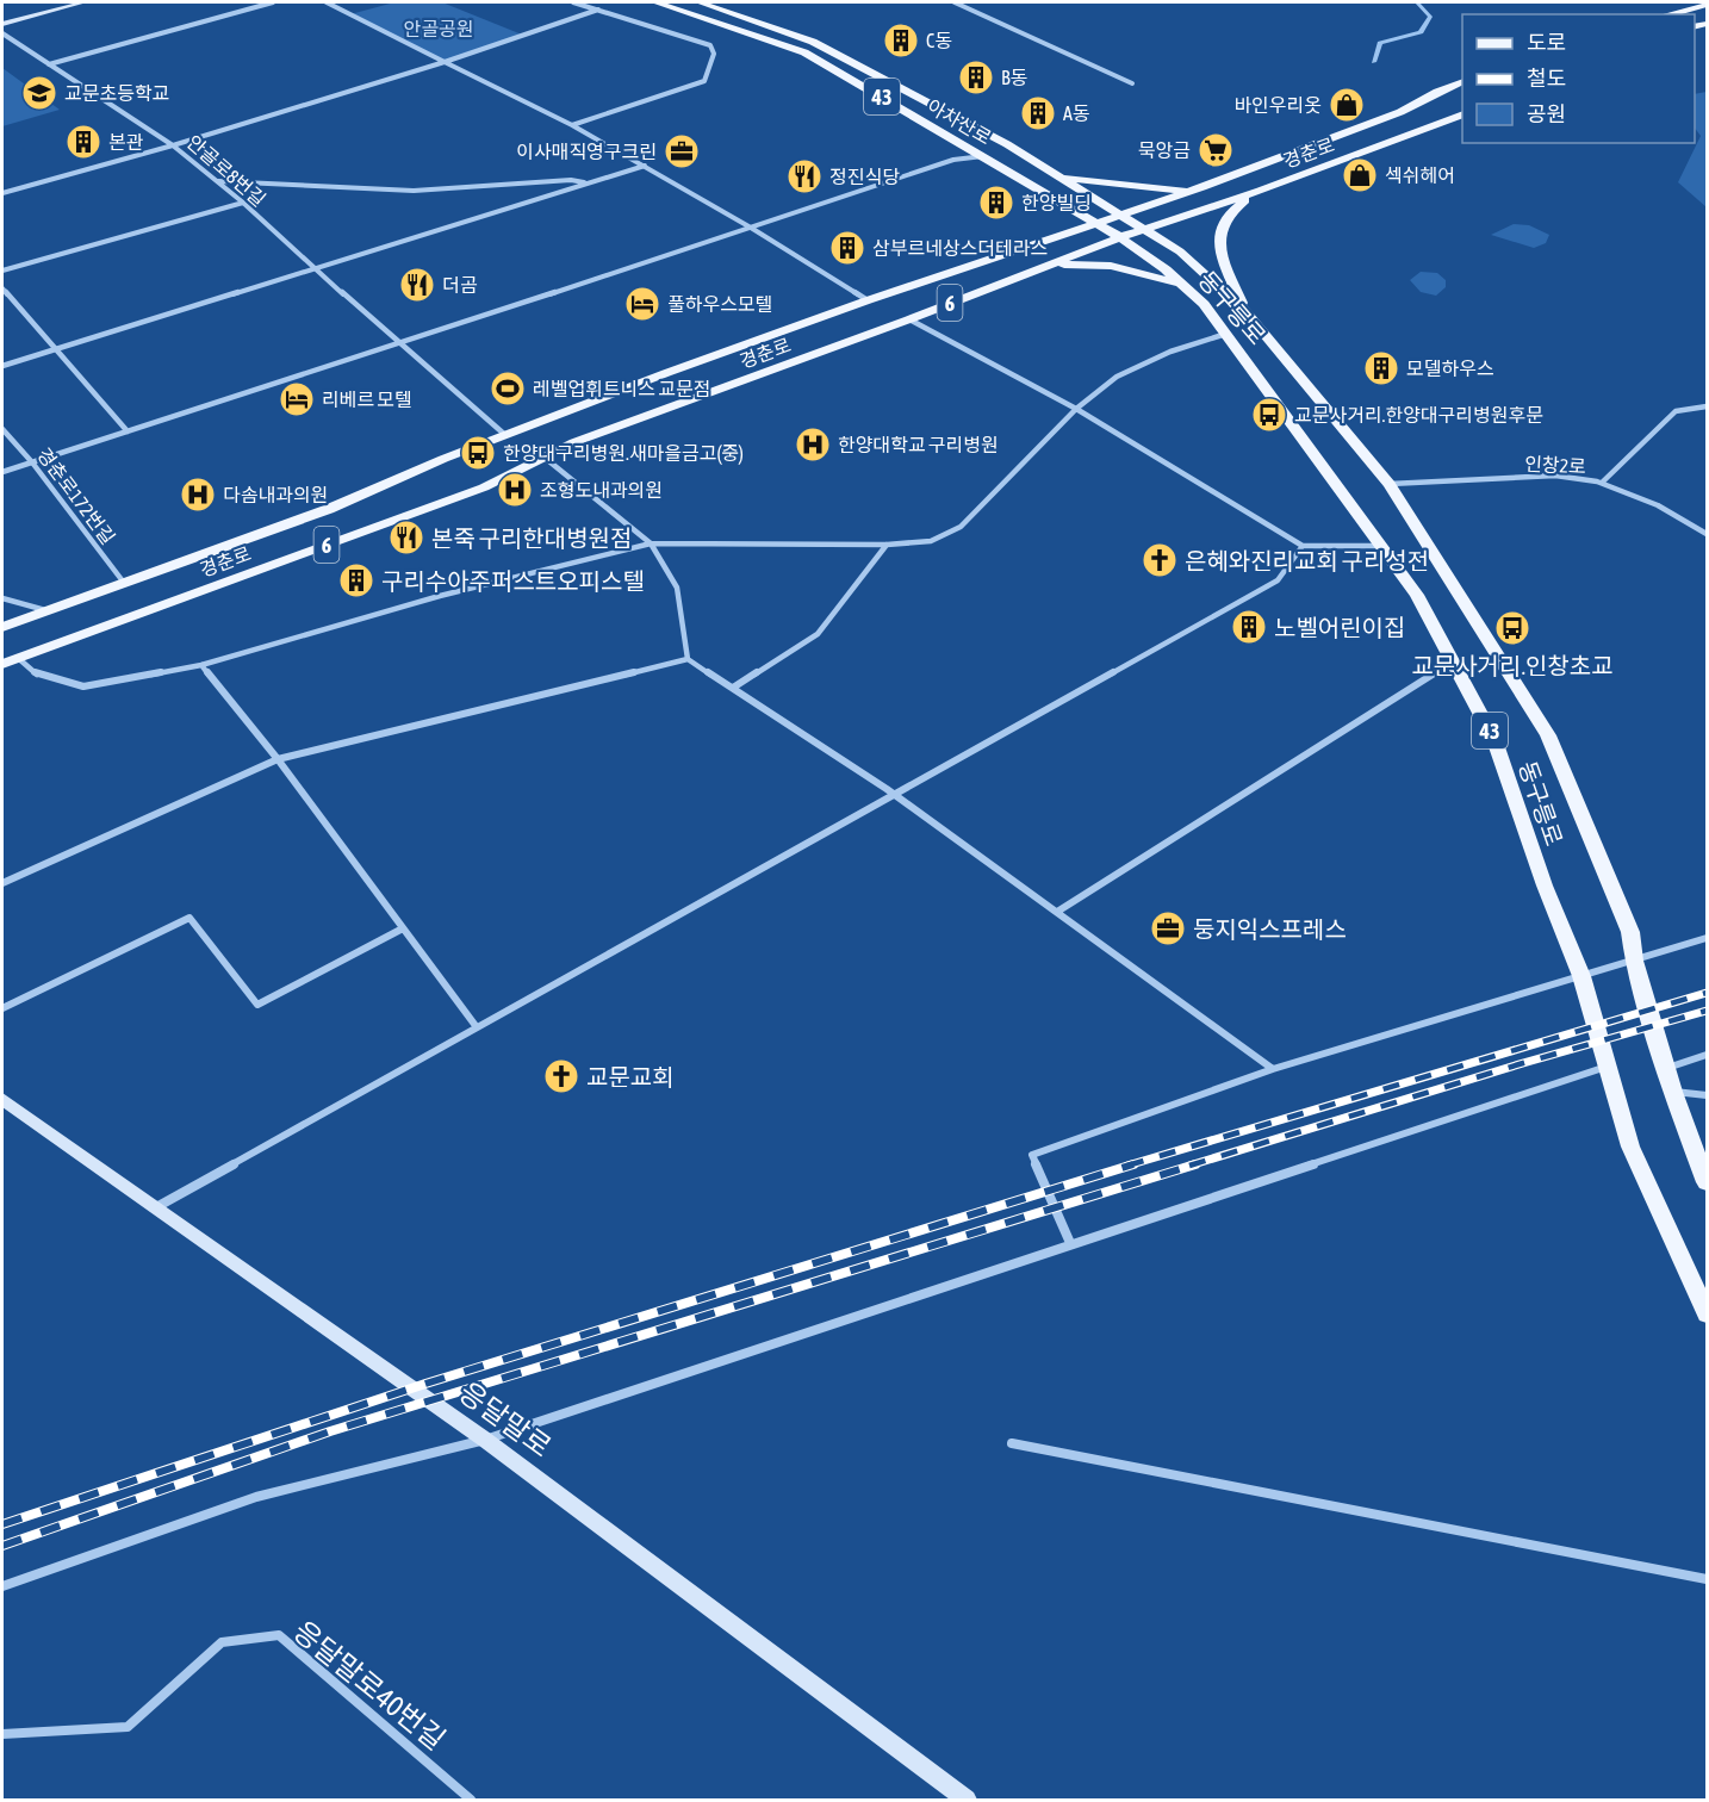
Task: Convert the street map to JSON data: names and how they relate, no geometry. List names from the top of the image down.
{
  "streets": {
    "main road": [
      "43",
      "아차산로",
      "경춘로",
      "6",
      "동구릉로"
    ],
    "street": [
      "안골로8번길",
      "인창2로",
      "경춘로172번길",
      "응달말로",
      "응달말로40번길"
    ]
  },
  "crossings": [
    ["아차산로", "경춘로"],
    ["아차산로", "동구릉로"],
    ["경춘로", "안골로8번길"],
    ["경춘로", "동구릉로"],
    ["경춘로", "경춘로172번길"],
    ["동구릉로", "인창2로"]
  ],
  "parks": ["안골공원"],
  "places": {
    "building": [
      "C동",
      "B동",
      "A동",
      "본관",
      "한양빌딩",
      "삼부르네상스더테라스",
      "모델하우스",
      "구리수아주퍼스트오피스텔",
      "노벨어린이집"
    ],
    "school or university": ["교문초등학교"],
    "shop": ["바인우리옷", "섹쉬헤어"],
    "supermarket": ["묵앙금"],
    "office": ["이사매직영구크린", "둥지익스프레스"],
    "restaurant": ["정진식당", "더곰", "본죽 구리한대병원점"],
    "hotel": ["풀하우스모텔", "리베르 모텔"],
    "sports": ["레벨업휘트니스 교문점"],
    "bus stop": ["교문사거리.한양대구리병원후문", "한양대구리병원.새마을금고(중)", "교문사거리.인창초교"],
    "hospital": ["한양대학교 구리병원", "조형도내과의원", "다솜내과의원"],
    "church": ["은혜와진리교회 구리성전", "교문교회"]
  },
  "legend": ["도로", "철도", "공원"]
}
